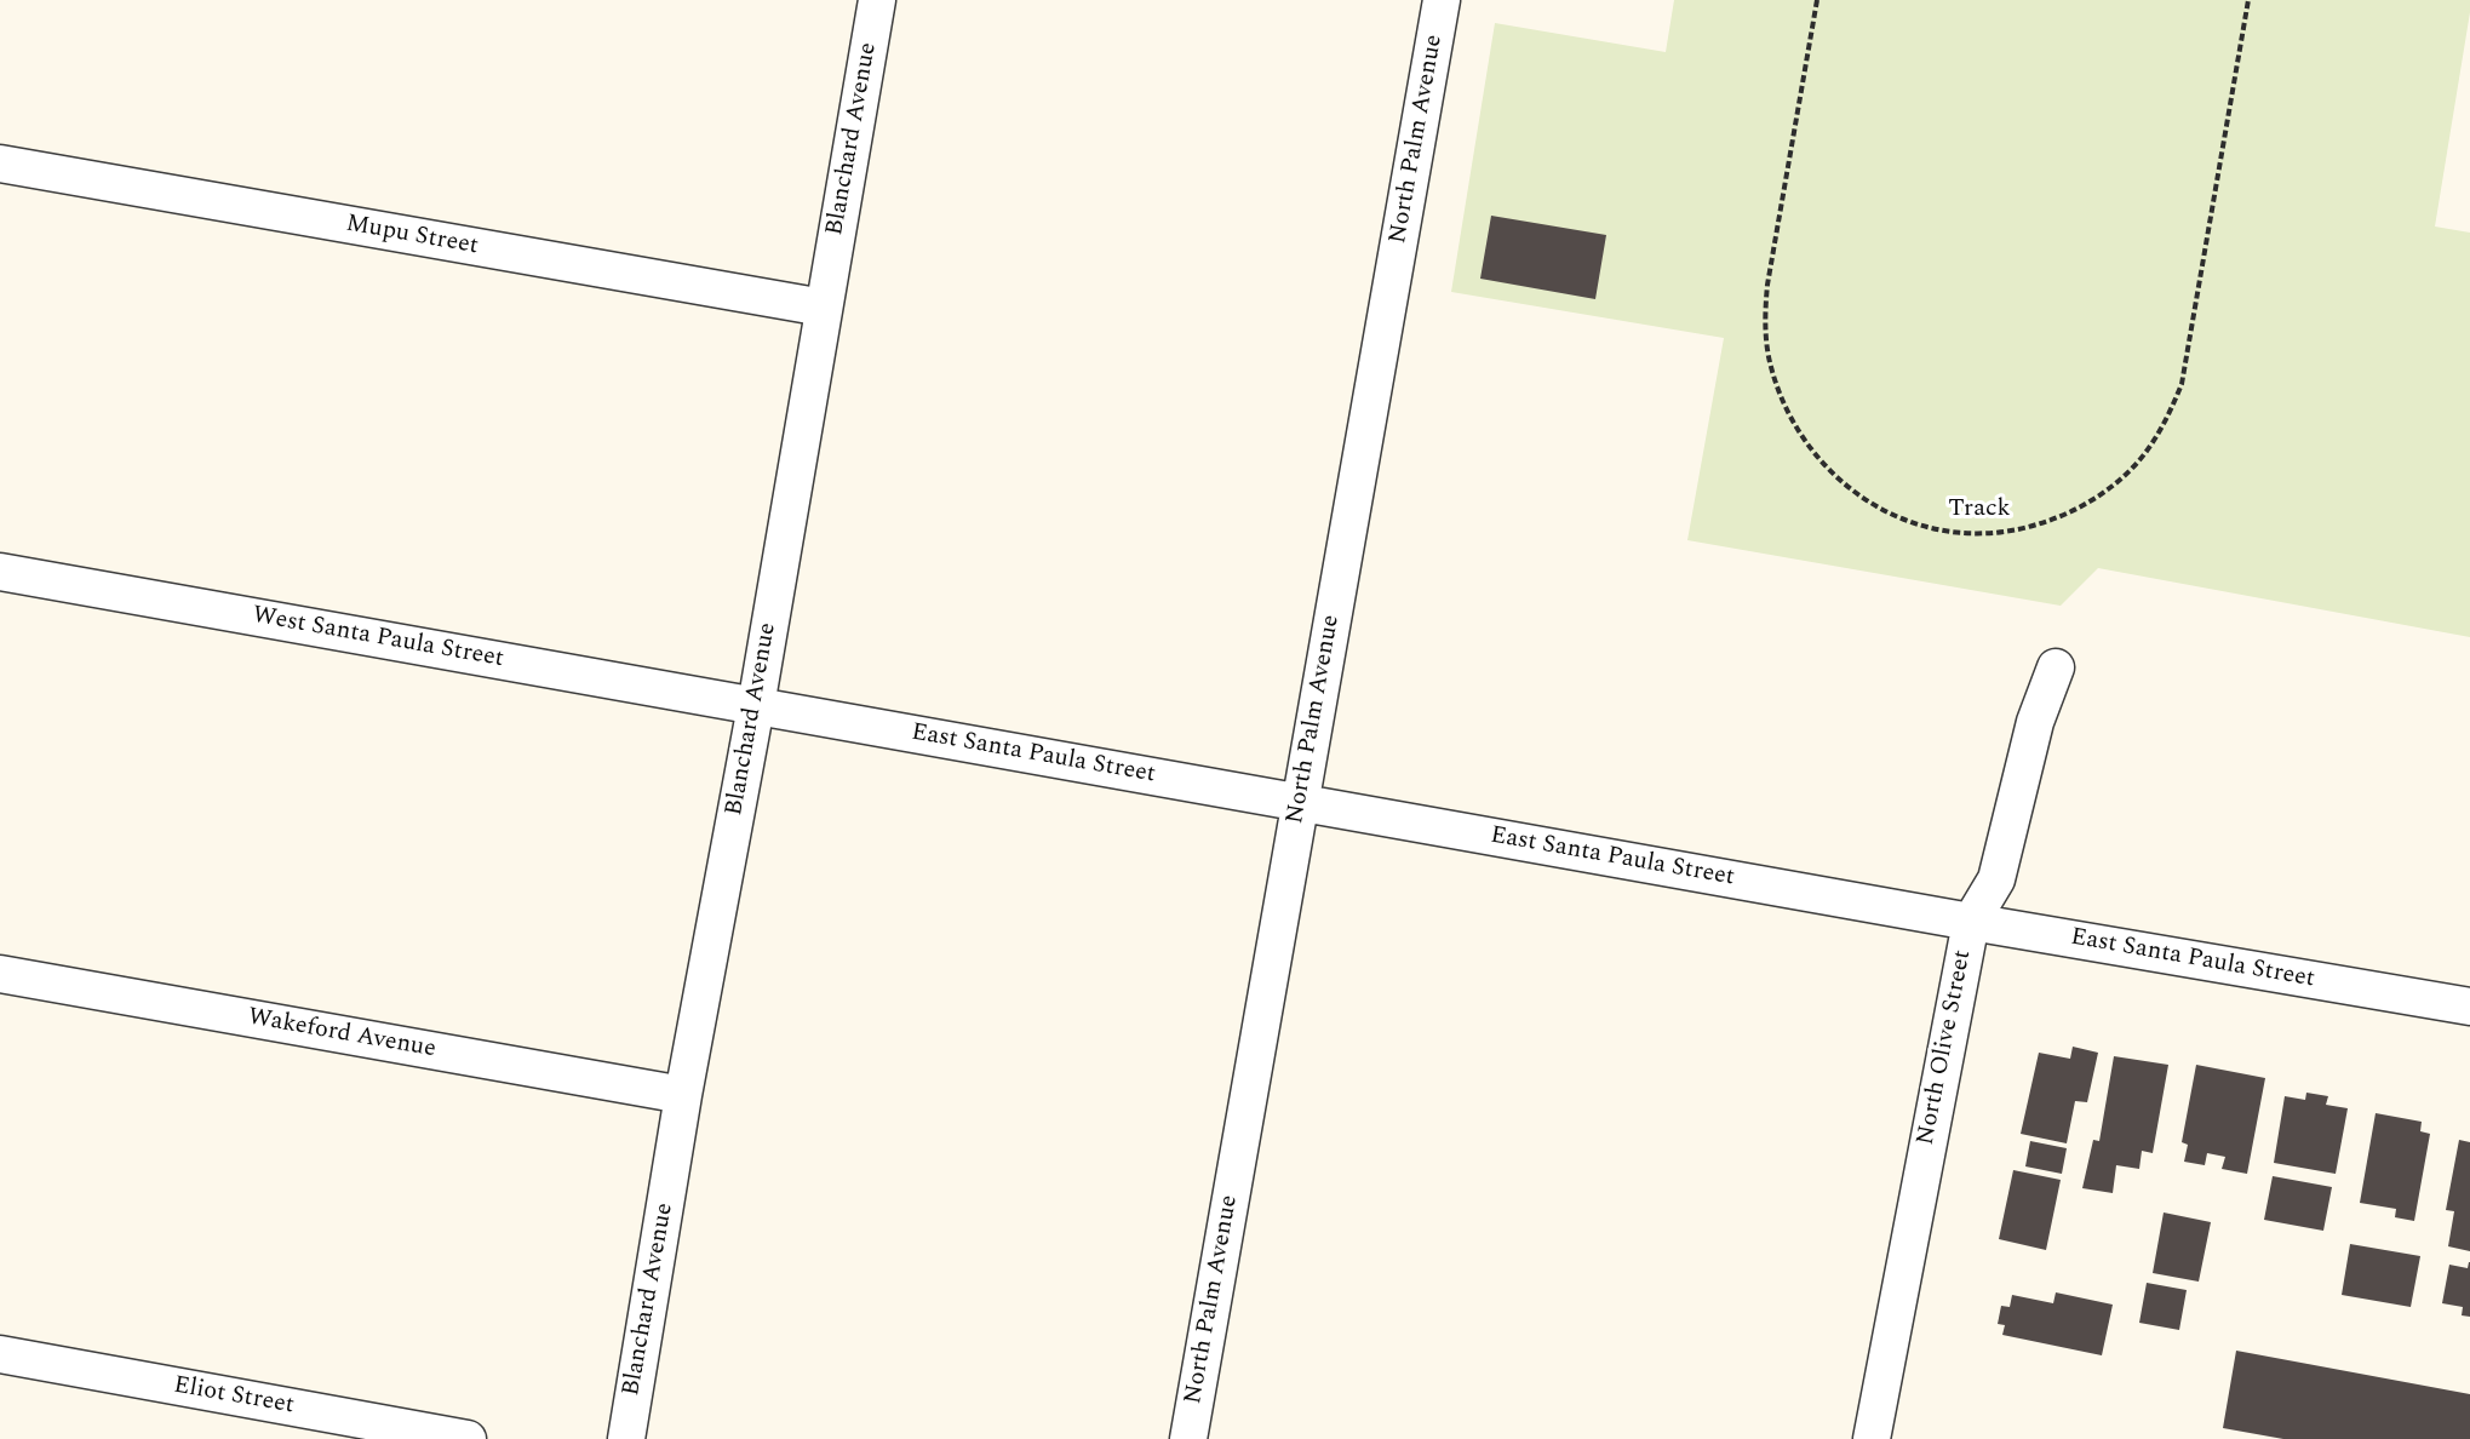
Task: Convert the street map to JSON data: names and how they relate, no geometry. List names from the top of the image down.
{
  "streets": {
    "street": [
      "Blanchard Avenue",
      "North Palm Avenue",
      "Mupu Street",
      "West Santa Paula Street",
      "East Santa Paula Street",
      "Wakeford Avenue",
      "North Olive Street",
      "Eliot Street"
    ],
    "path": ["Track"]
  },
  "crossings": [
    ["Blanchard Avenue", "Mupu Street"],
    ["Blanchard Avenue", "West Santa Paula Street"],
    ["Blanchard Avenue", "East Santa Paula Street"],
    ["Blanchard Avenue", "Wakeford Avenue"],
    ["North Palm Avenue", "East Santa Paula Street"],
    ["West Santa Paula Street", "East Santa Paula Street"],
    ["East Santa Paula Street", "North Olive Street"]
  ]
}
